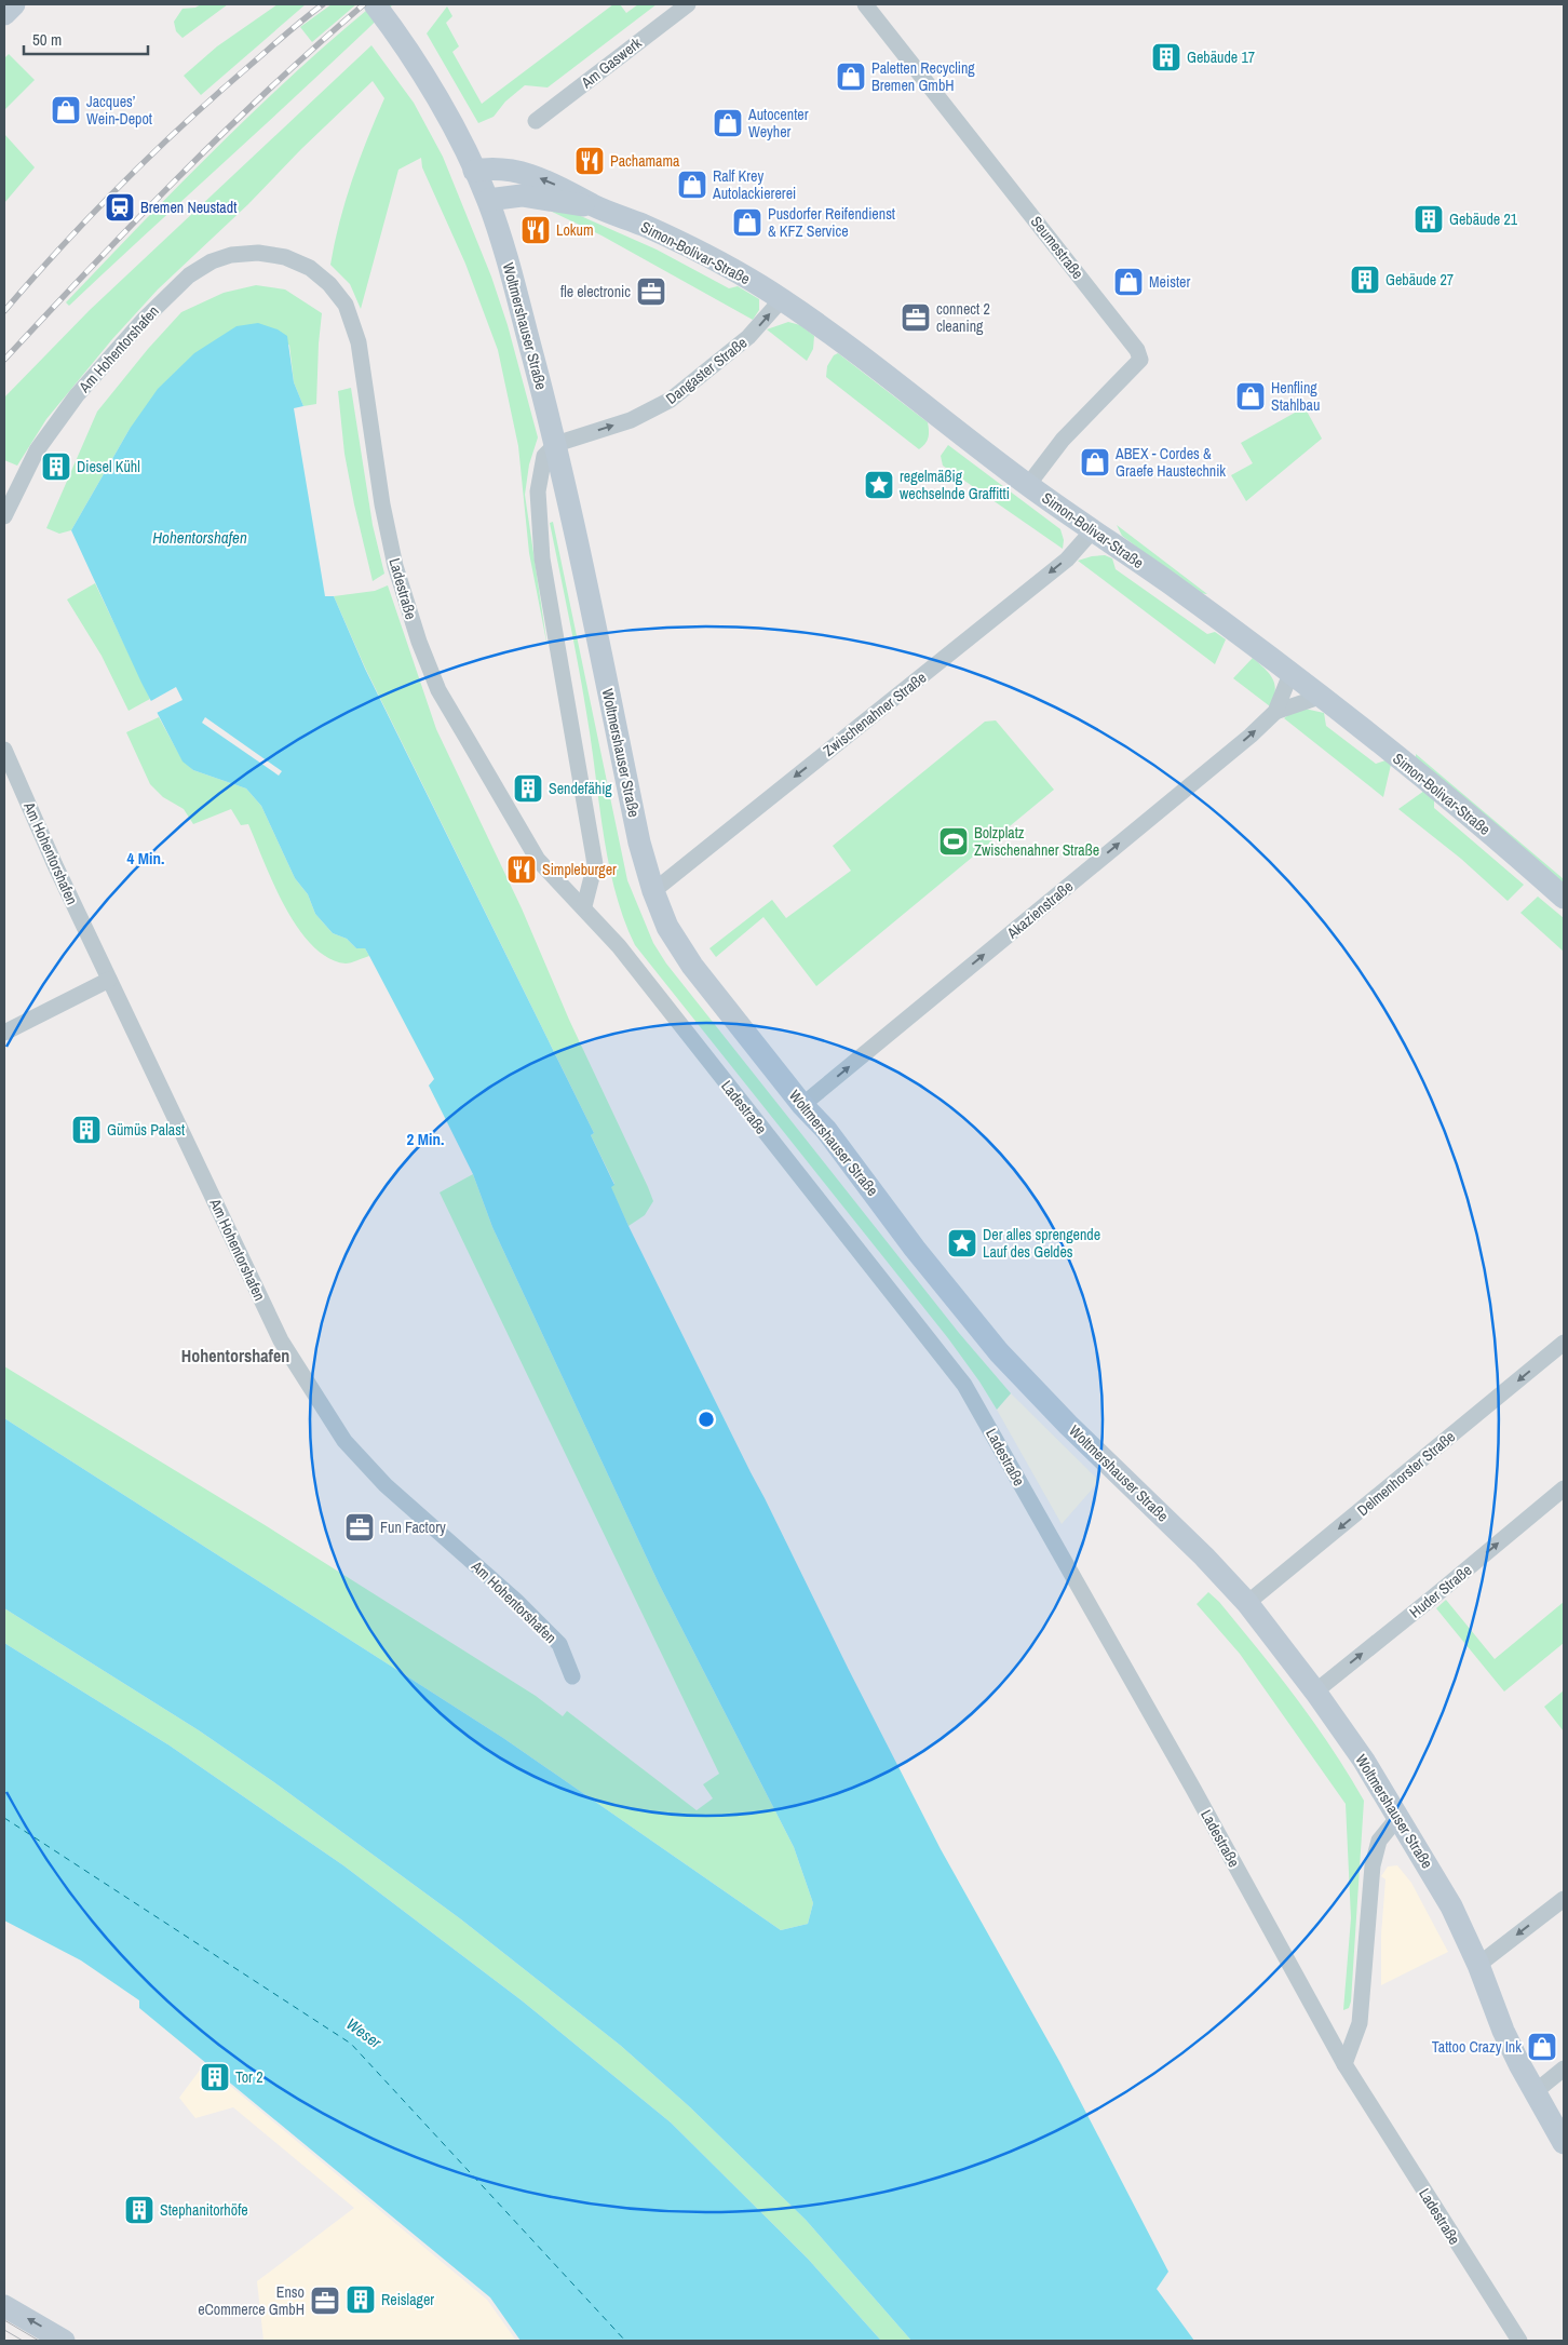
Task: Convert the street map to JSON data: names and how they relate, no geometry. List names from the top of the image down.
{
  "streets": {
    "street": [
      "Am Gaswerk",
      "Seumestraße",
      "Simon-Bolivar-Straße",
      "Woltmershauser Straße",
      "Am Hohentorshafen",
      "Dangaster Straße",
      "Ladestraße",
      "Zwischenahner Straße",
      "Akazienstraße",
      "Delmenhorster Straße",
      "Huder Straße"
    ]
  },
  "crossings": [
    ["Seumestraße", "Simon-Bolivar-Straße"],
    ["Simon-Bolivar-Straße", "Woltmershauser Straße"],
    ["Simon-Bolivar-Straße", "Dangaster Straße"],
    ["Simon-Bolivar-Straße", "Zwischenahner Straße"],
    ["Simon-Bolivar-Straße", "Akazienstraße"],
    ["Woltmershauser Straße", "Dangaster Straße"],
    ["Woltmershauser Straße", "Zwischenahner Straße"],
    ["Woltmershauser Straße", "Akazienstraße"],
    ["Woltmershauser Straße", "Delmenhorster Straße"],
    ["Woltmershauser Straße", "Huder Straße"],
    ["Am Hohentorshafen", "Ladestraße"]
  ],
  "one_way": [
    "Dangaster Straße",
    "Zwischenahner Straße",
    "Akazienstraße",
    "Delmenhorster Straße",
    "Huder Straße"
  ],
  "districts": ["Hohentorshafen"],
  "water": ["Hohentorshafen", "Weser"],
  "places": {
    "building": [
      "Gebäude 17",
      "Gebäude 21",
      "Gebäude 27",
      "Diesel Kühl",
      "Sendefähig",
      "Gümüs Palast",
      "Tor 2",
      "Stephanitorhöfe",
      "Reislager"
    ],
    "shop": [
      "Paletten Recycling Bremen GmbH",
      "Jacques’ Wein-Depot",
      "Autocenter Weyher",
      "Ralf Krey Autolackiererei",
      "Pusdorfer Reifendienst & KFZ Service",
      "Meister",
      "Henfling Stahlbau",
      "ABEX - Cordes & Graefe Haustechnik",
      "Tattoo Crazy Ink"
    ],
    "restaurant": ["Pachamama", "Lokum", "Simpleburger"],
    "station": ["Bremen Neustadt"],
    "office": [
      "fle electronic",
      "connect 2 cleaning",
      "Fun Factory",
      "Enso eCommerce GmbH"
    ],
    "place": ["regelmäßig wechselnde Graffitti", "Der alles sprengende Lauf des Geldes"],
    "sports": ["Bolzplatz Zwischenahner Straße"]
  },
  "scale_bar": "50 m",
  "rings": ["4 Min.", "2 Min."]
}
